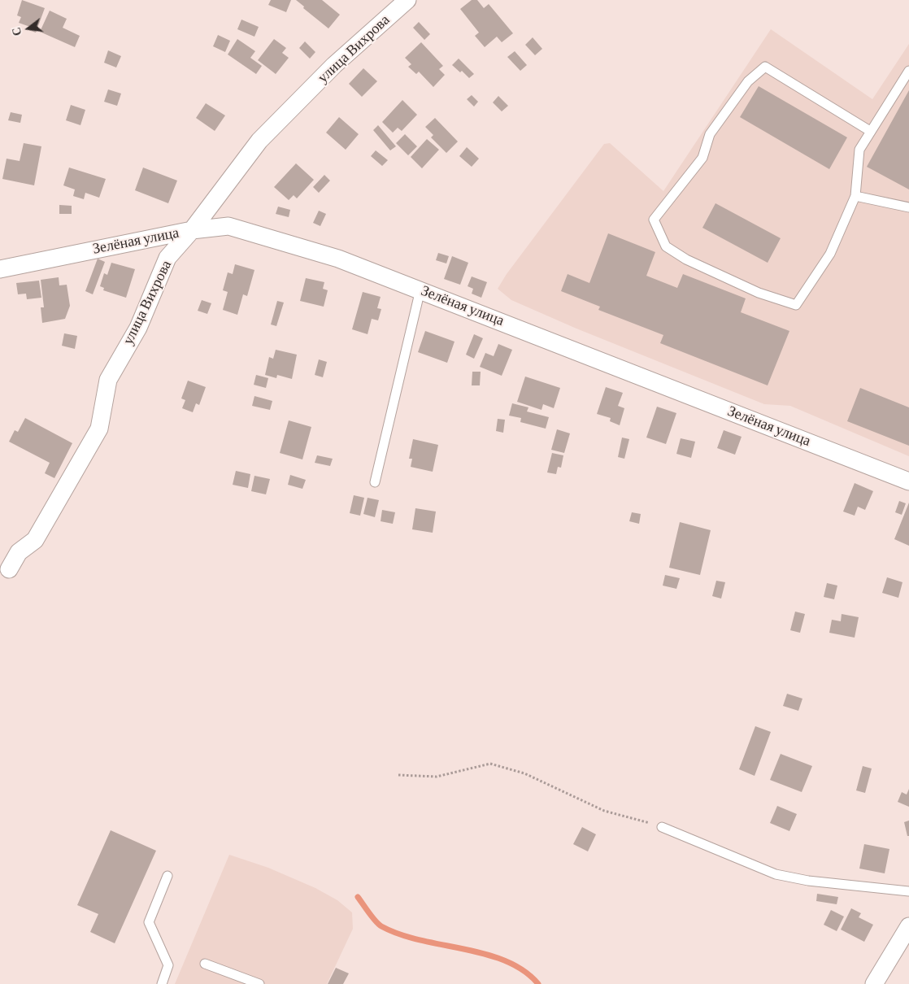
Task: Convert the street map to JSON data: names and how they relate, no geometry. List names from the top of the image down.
{
  "streets": {
    "street": ["улица Вихрова", "Зелёная улица"]
  },
  "crossings": [
    ["улица Вихрова", "Зелёная улица"]
  ],
  "north": "left"
}
